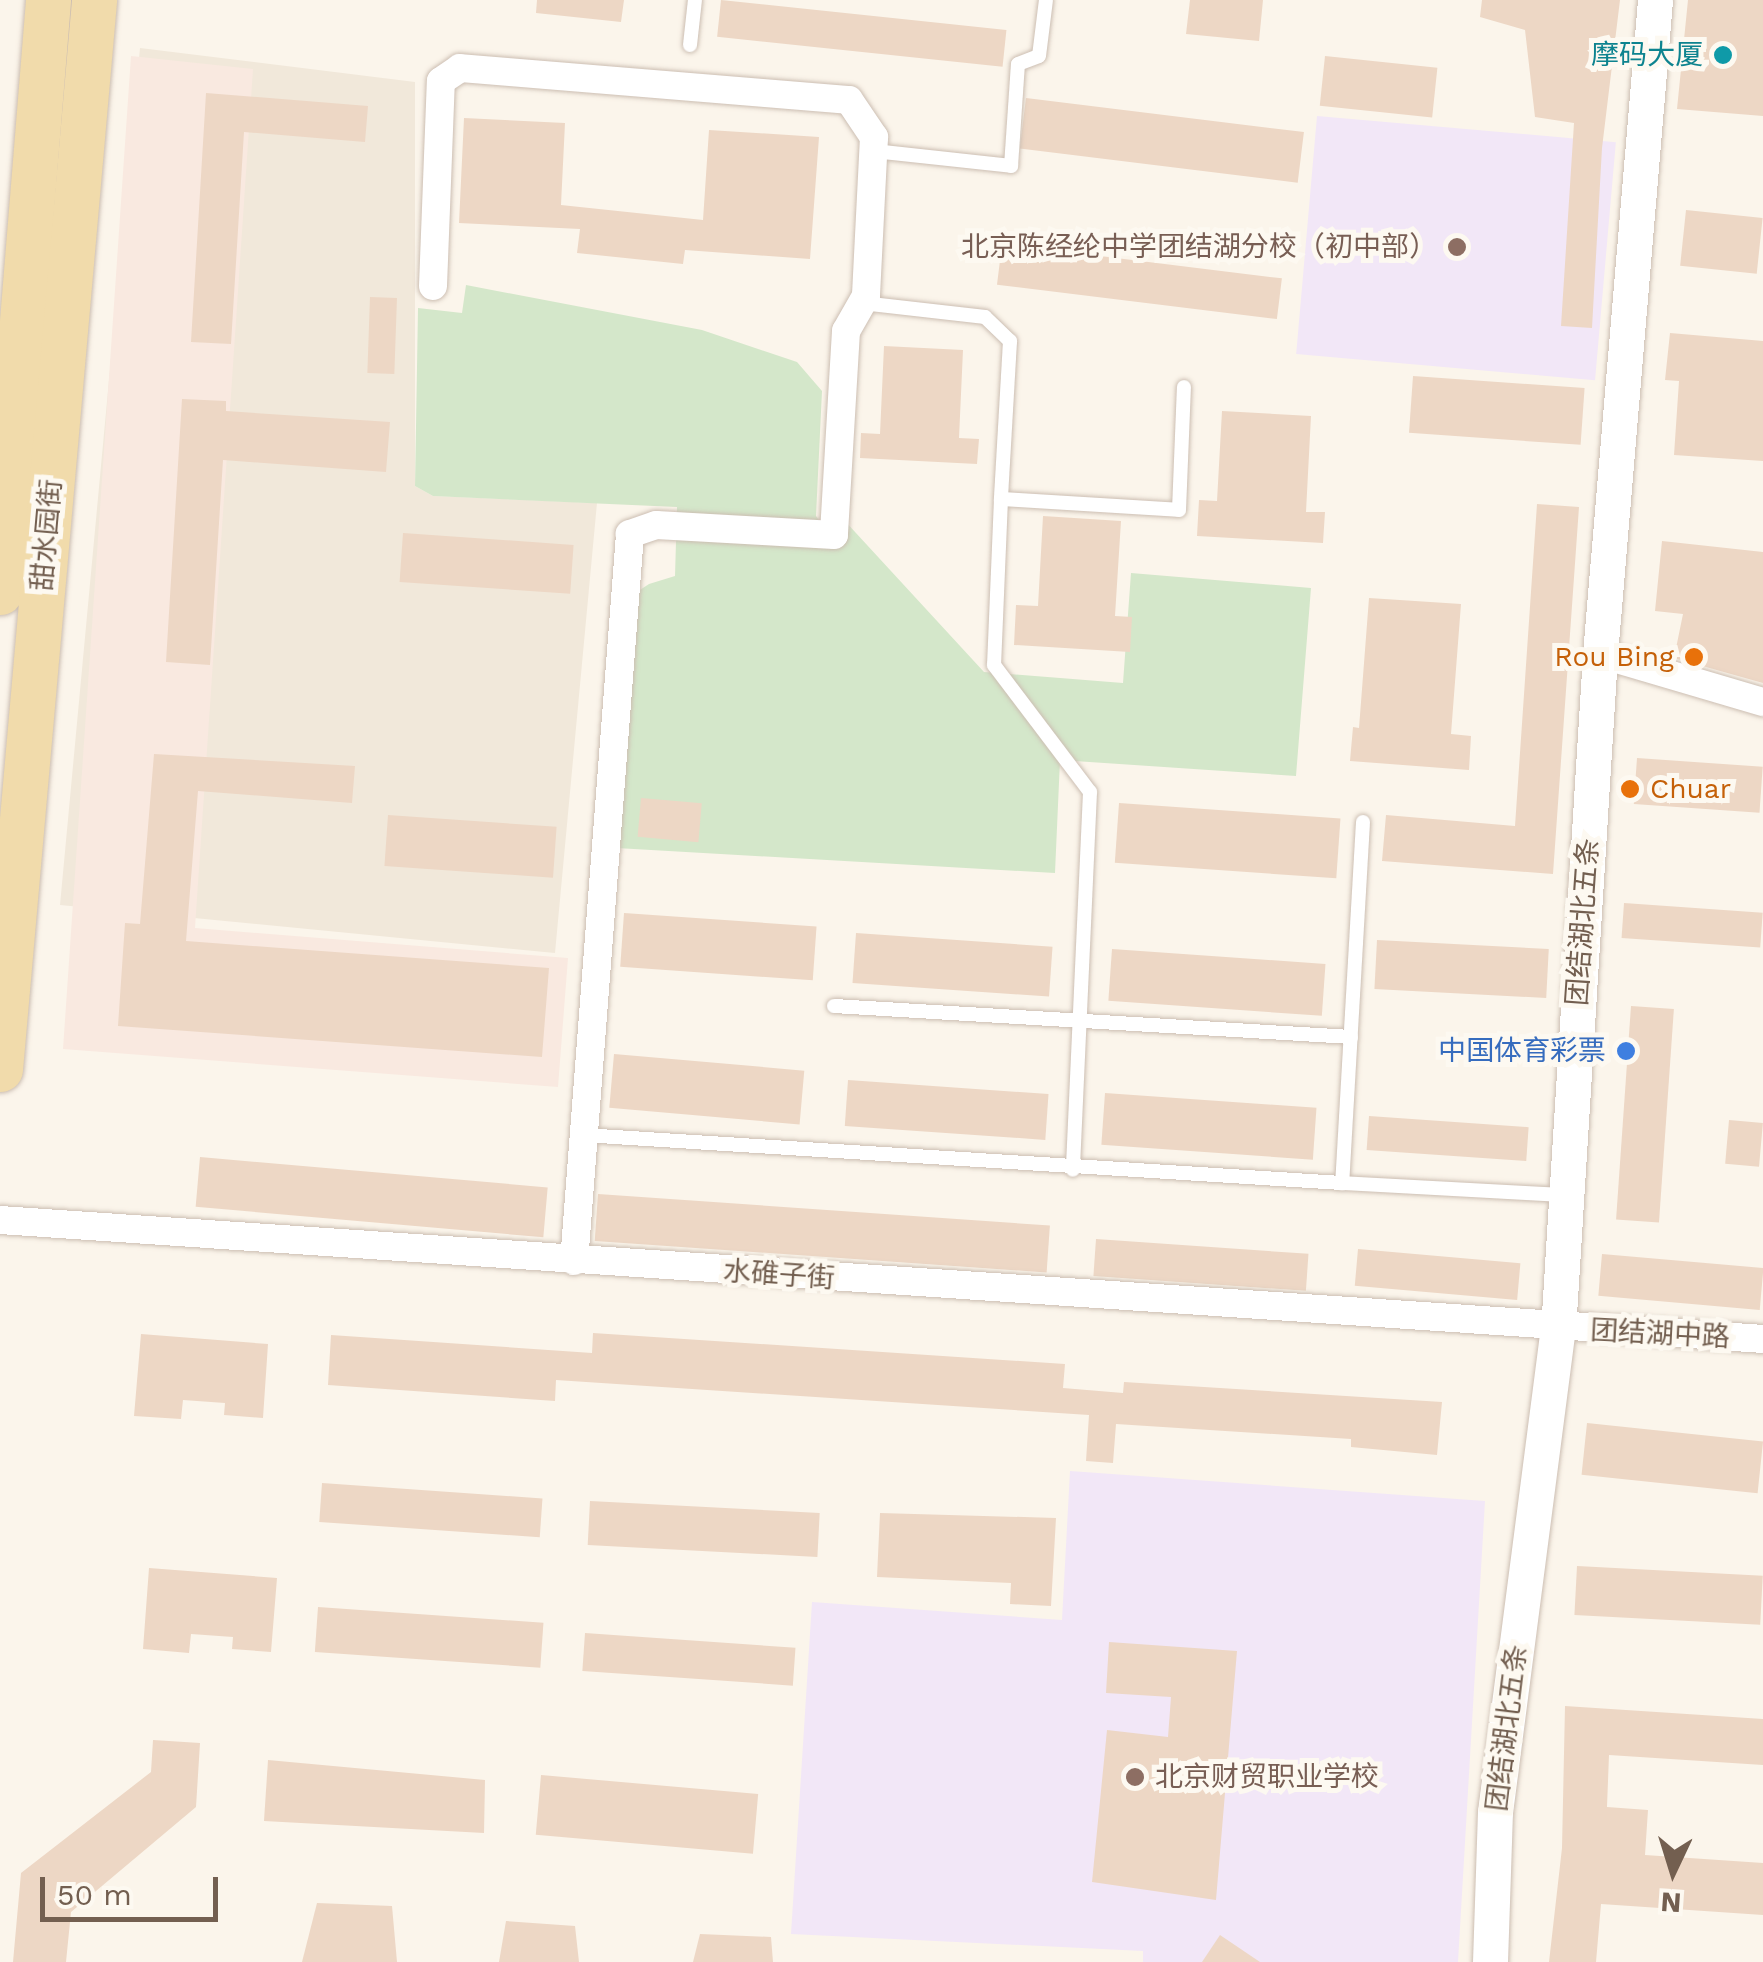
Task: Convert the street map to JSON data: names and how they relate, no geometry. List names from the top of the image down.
{
  "streets": {
    "main road": ["甜水园街"],
    "street": ["团结湖北五条", "水碓子街", "团结湖中路"]
  },
  "crossings": [
    ["团结湖北五条", "水碓子街"],
    ["团结湖北五条", "团结湖中路"],
    ["水碓子街", "团结湖中路"]
  ],
  "places": [
    "摩码大厦",
    "北京陈经纶中学团结湖分校（初中部）",
    "Rou Bing",
    "Chuar",
    "中国体育彩票",
    "北京财贸职业学校"
  ],
  "scale_bar": "50 m",
  "north": "bottom"
}
